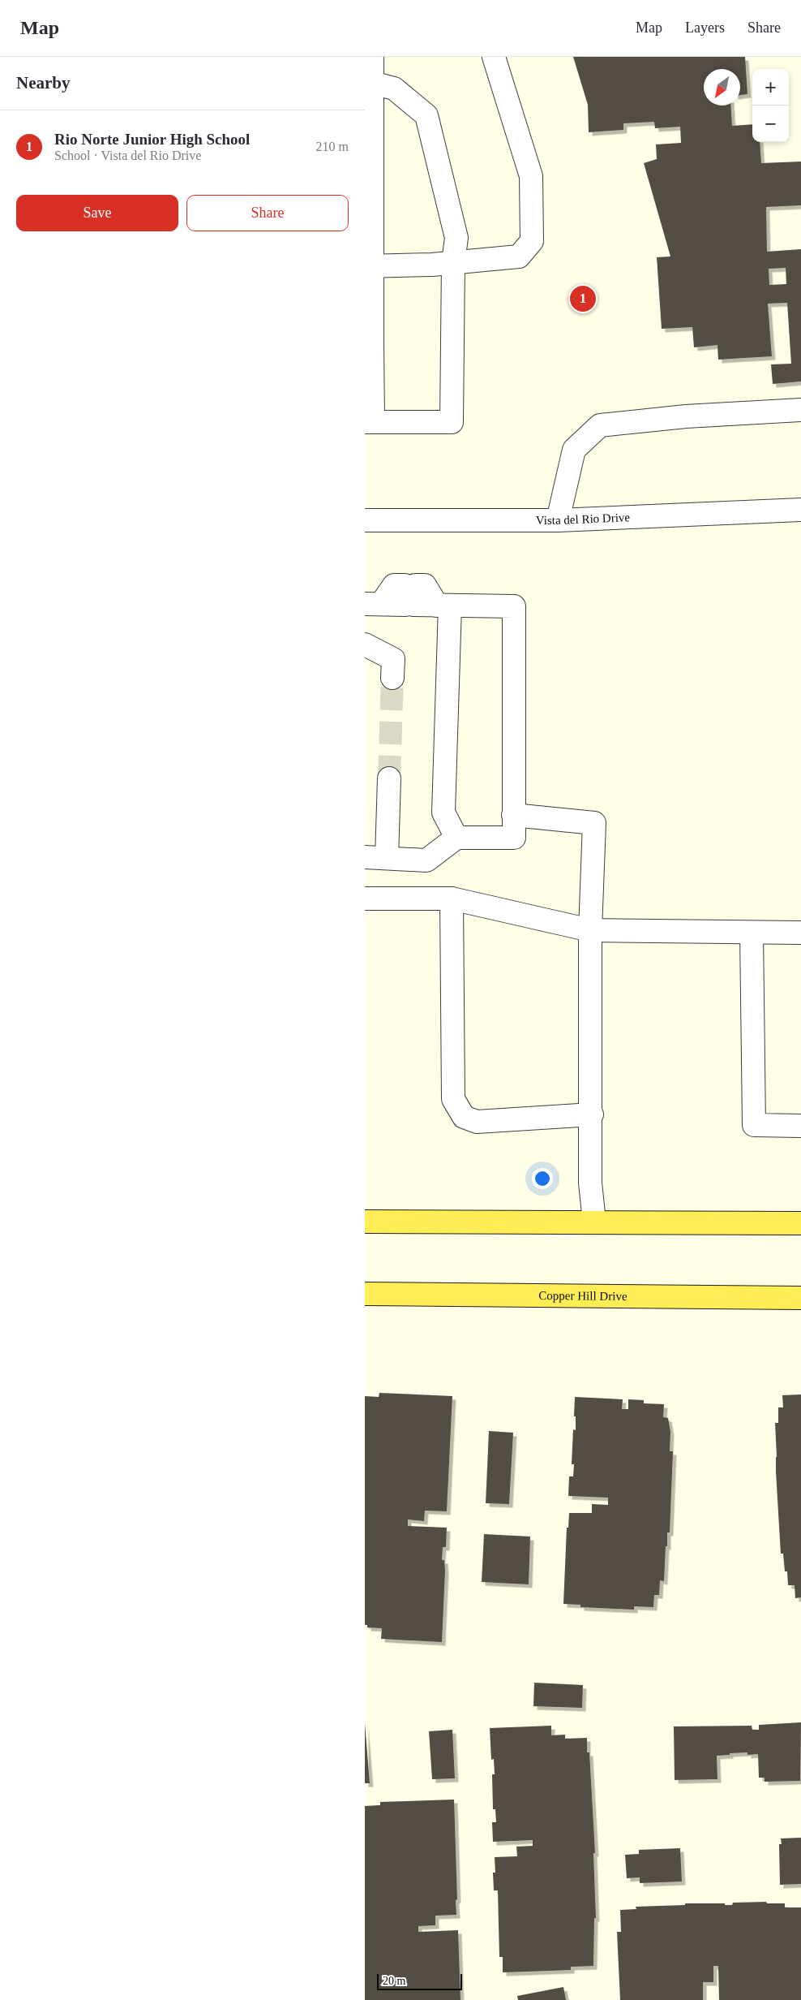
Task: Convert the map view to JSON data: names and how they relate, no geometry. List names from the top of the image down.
{
  "streets": {
    "main road": ["Copper Hill Drive"],
    "street": ["Vista del Rio Drive"]
  },
  "scale_bar": "20 m",
  "north": "bottom left",
  "page": {
    "header": "Map",
    "nav": ["Map", "Layers", "Share"],
    "heading": "Nearby",
    "map_buttons": ["+", "−"],
    "list": [
      {
        "mark": "1",
        "name": "Rio Norte Junior High School",
        "note": "School · Vista del Rio Drive",
        "value": "210 m"
      }
    ],
    "buttons": ["Save", "Share"],
    "pins": "1",
    "scale": "20 m"
  }
}
